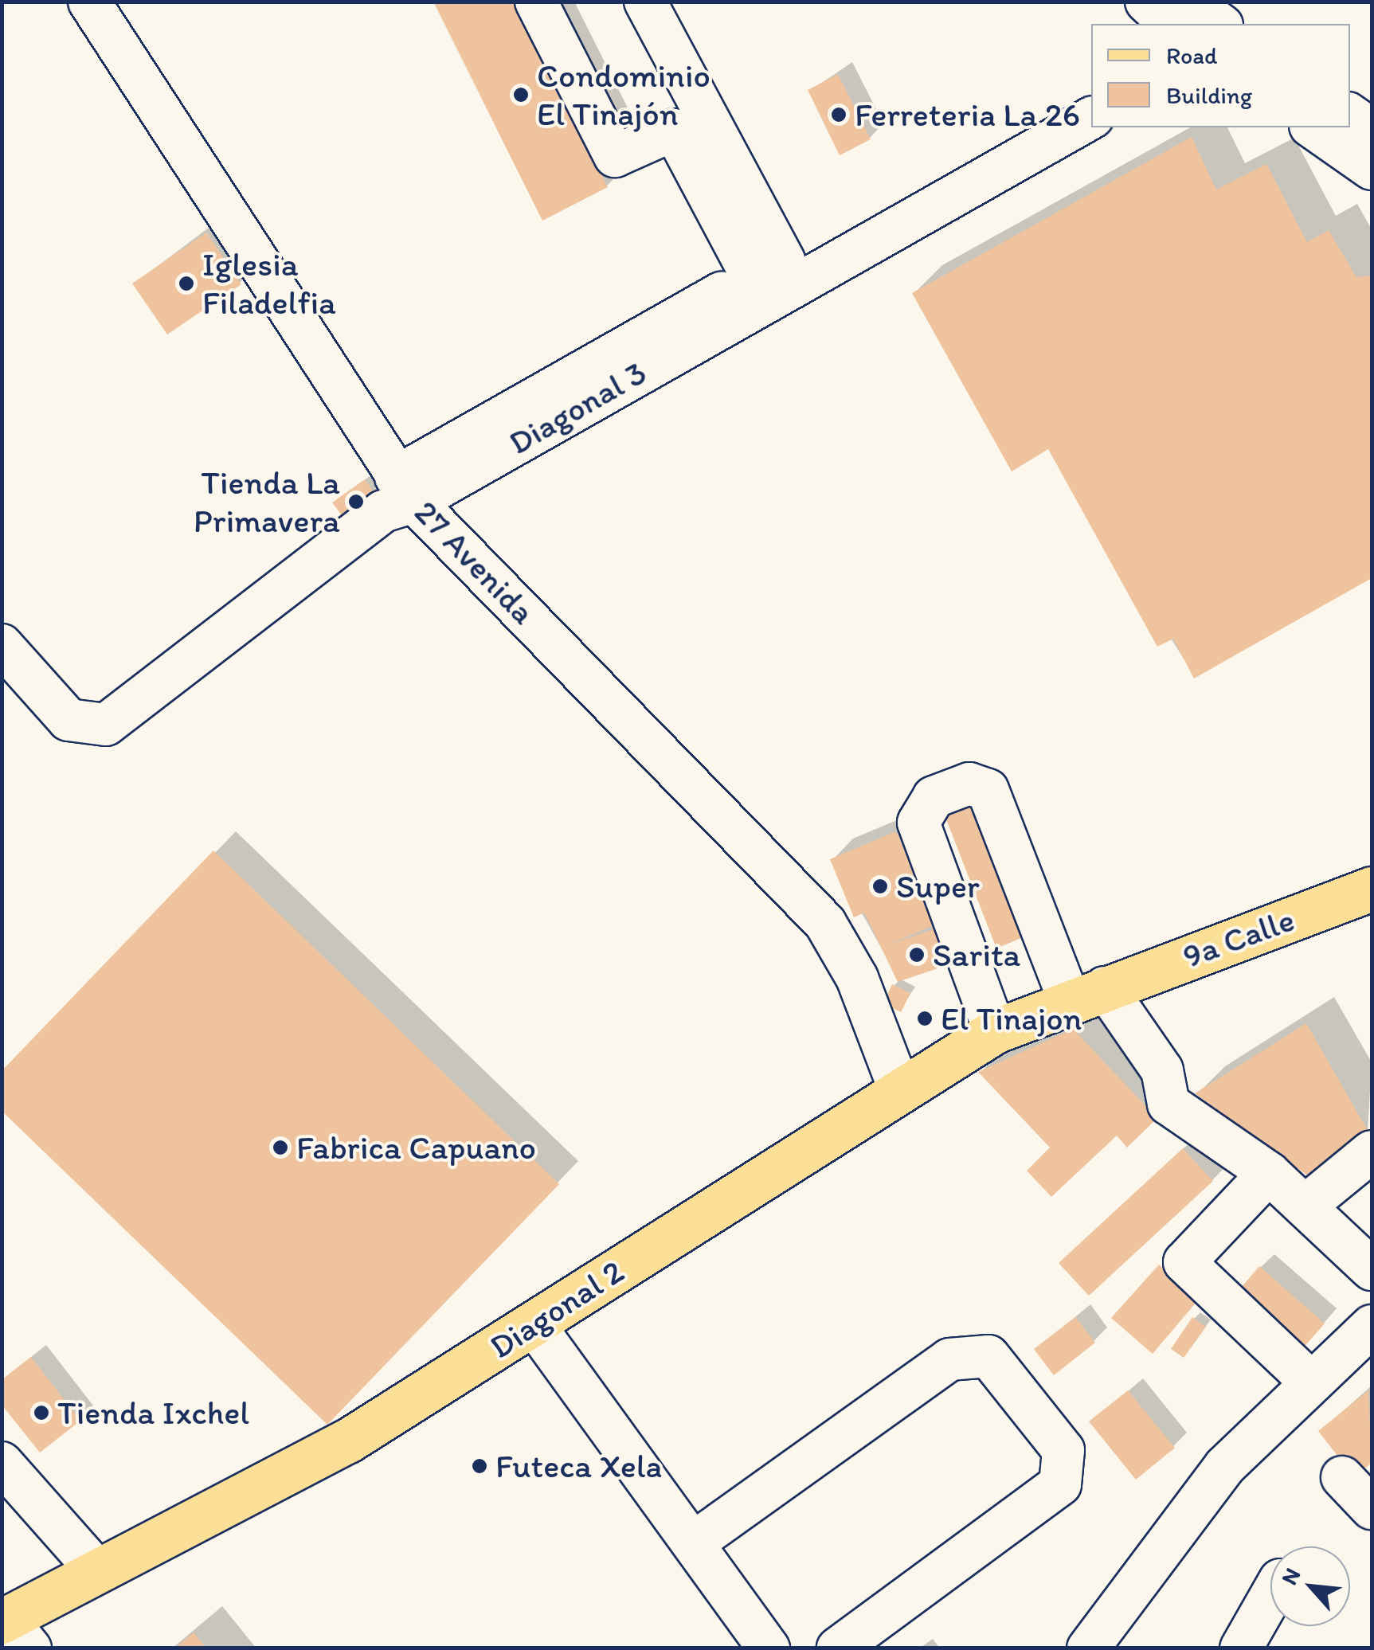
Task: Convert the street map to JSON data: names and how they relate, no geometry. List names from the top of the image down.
{
  "streets": {
    "main road": ["9a Calle", "Diagonal 2"],
    "street": ["Diagonal 3", "27 Avenida"]
  },
  "crossings": [
    ["Diagonal 3", "27 Avenida"],
    ["27 Avenida", "Diagonal 2"],
    ["9a Calle", "Diagonal 2"]
  ],
  "places": [
    "Condominio El Tinajón",
    "Ferreteria La 26",
    "Iglesia Filadelfia",
    "Tienda La Primavera",
    "Super",
    "Sarita",
    "El Tinajon",
    "Fabrica Capuano",
    "Tienda Ixchel",
    "Futeca Xela"
  ],
  "legend": ["Road", "Building"],
  "north": "top left"
}
